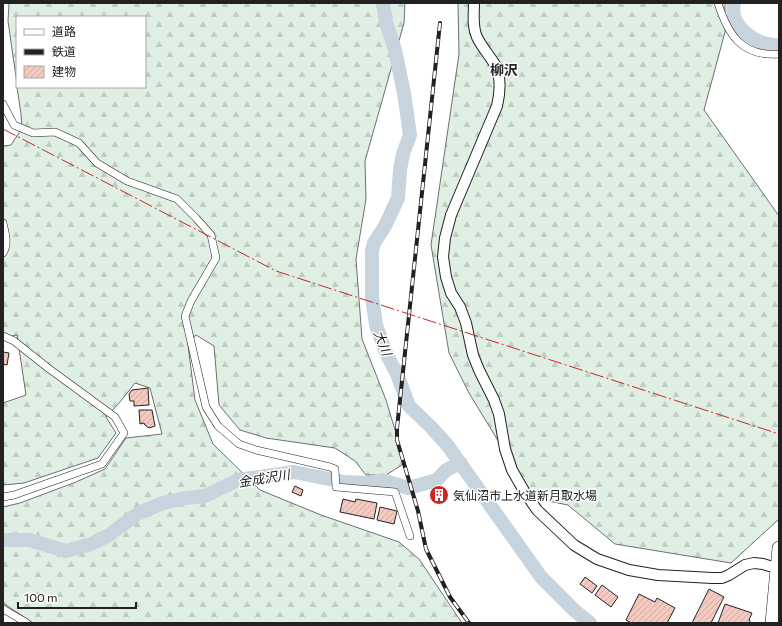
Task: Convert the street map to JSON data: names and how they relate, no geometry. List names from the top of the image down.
{
  "districts": ["柳沢"],
  "water": ["大川", "金成沢川"],
  "places": {
    "building": ["気仙沼市上水道新月取水場"]
  },
  "legend": ["道路", "鉄道", "建物"],
  "scale_bar": "100 m"
}
